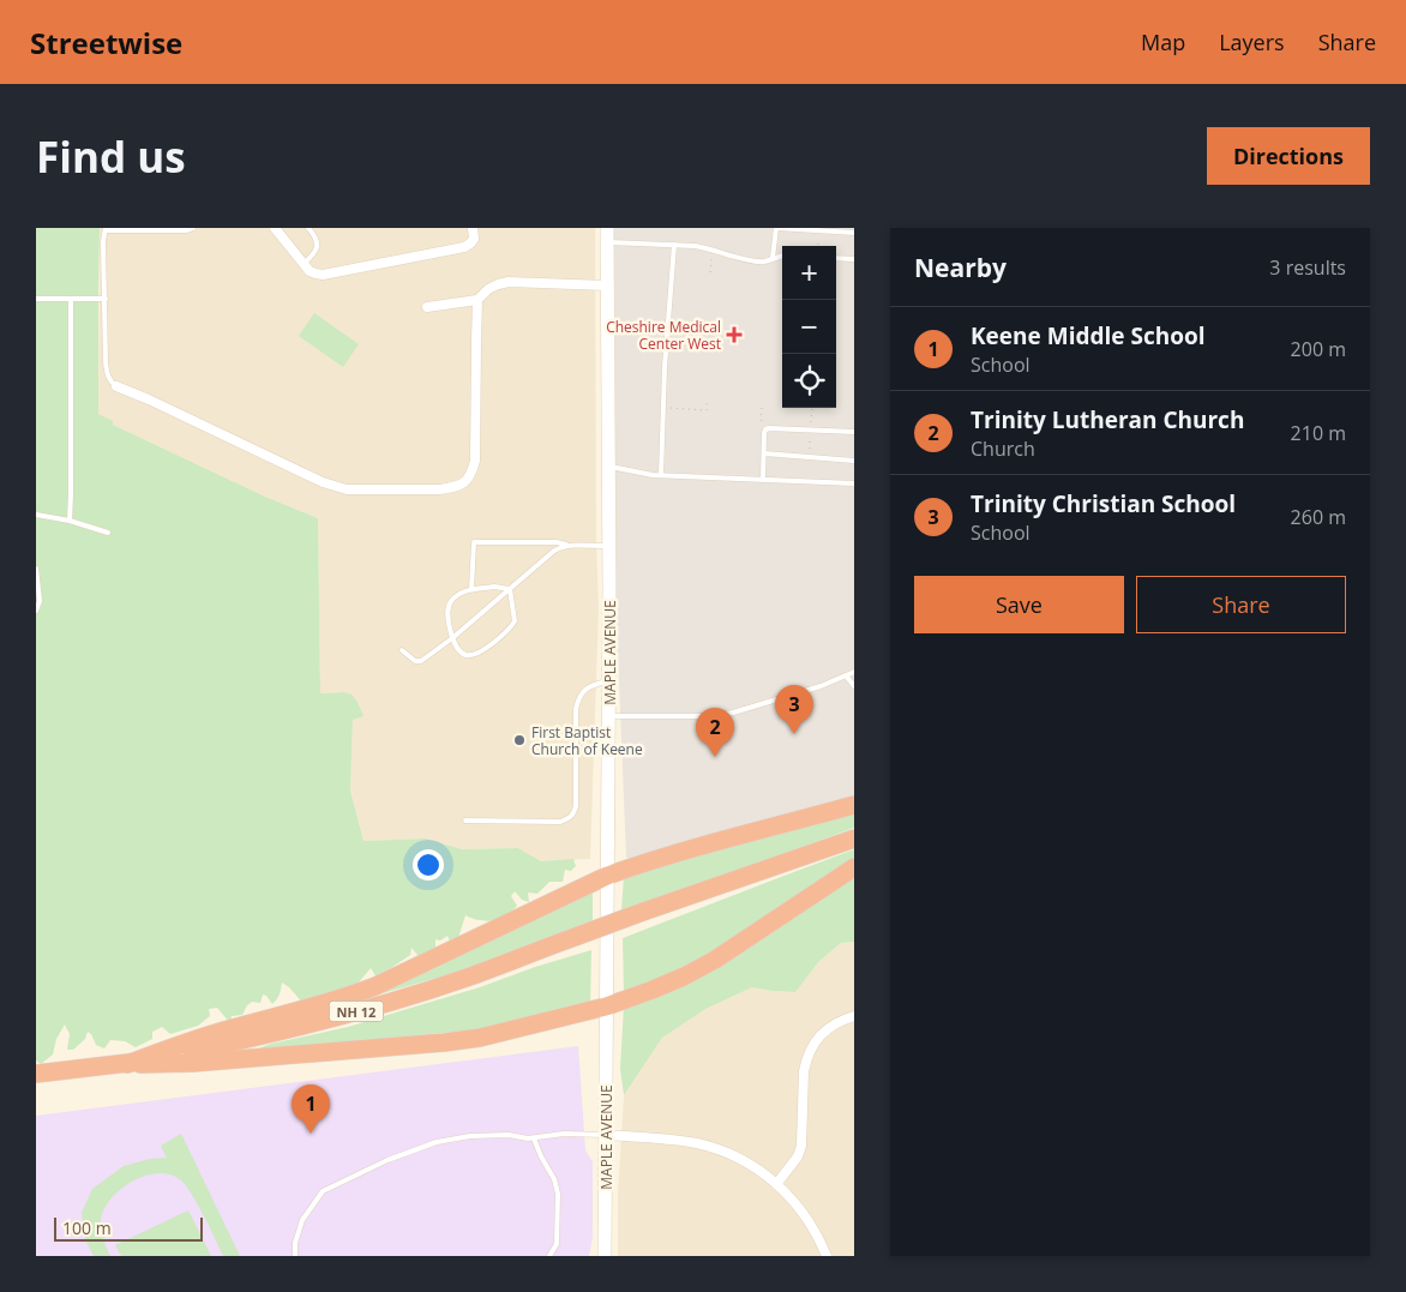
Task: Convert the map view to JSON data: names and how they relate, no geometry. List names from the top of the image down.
{
  "streets": {
    "highway": ["NH 12"],
    "street": ["MAPLE AVENUE"]
  },
  "places": {
    "health": ["Cheshire Medical Center West"],
    "other": ["First Baptist Church of Keene"]
  },
  "scale_bar": "100 m",
  "page": {
    "header": "Streetwise",
    "nav": ["Map", "Layers", "Share"],
    "buttons": [
      "Directions",
      ["Save", "Share"]
    ],
    "title": "Find us",
    "heading": ["Nearby", "3 results"],
    "map_buttons": ["+", "−"],
    "list": [
      {
        "mark": "1",
        "name": "Keene Middle School",
        "note": "School",
        "value": "200 m"
      },
      {
        "mark": "2",
        "name": "Trinity Lutheran Church",
        "note": "Church",
        "value": "210 m"
      },
      {
        "mark": "3",
        "name": "Trinity Christian School",
        "note": "School",
        "value": "260 m"
      }
    ],
    "pins": ["3", "2", "1"],
    "scale": "100 m"
  }
}
